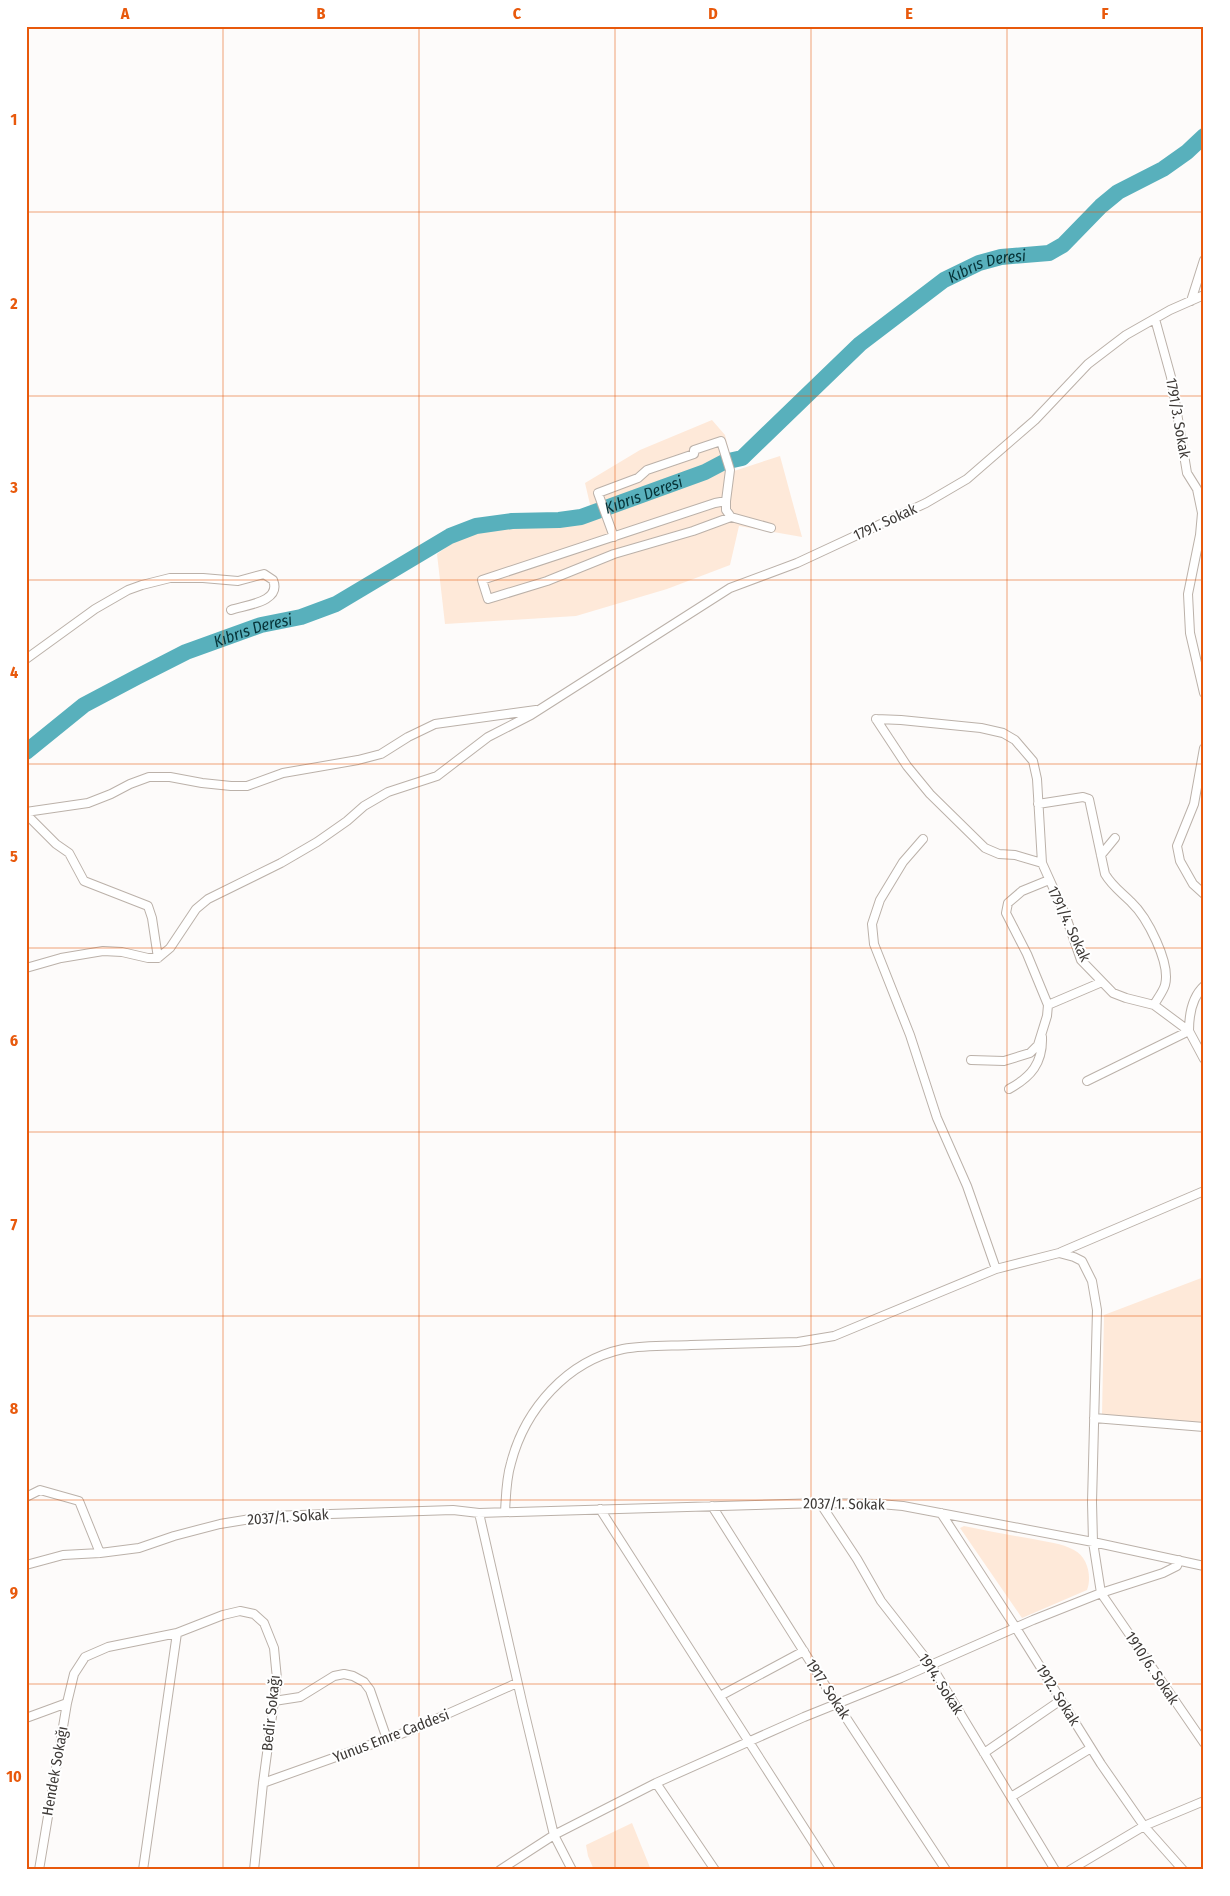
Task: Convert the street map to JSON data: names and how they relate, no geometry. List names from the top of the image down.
{
  "streets": {
    "street": [
      "1791/3. Sokak",
      "1791. Sokak",
      "1791/4. Sokak",
      "2037/1. Sokak",
      "1910/6. Sokak",
      "1914. Sokak",
      "1917. Sokak",
      "1912. Sokak",
      "Bedir Sokağı",
      "Yunus Emre Caddesi",
      "Hendek Sokağı"
    ]
  },
  "crossings": [
    ["1791/3. Sokak", "1791. Sokak"],
    ["2037/1. Sokak", "1914. Sokak"],
    ["2037/1. Sokak", "1917. Sokak"],
    ["2037/1. Sokak", "1912. Sokak"],
    ["Bedir Sokağı", "Yunus Emre Caddesi"],
    ["Bedir Sokağı", "Hendek Sokağı"]
  ],
  "water": ["Kıbrıs Deresi"],
  "grid": {
    "columns": [
      "A",
      "B",
      "C",
      "D",
      "E",
      "F"
    ],
    "rows": [
      "1",
      "2",
      "3",
      "4",
      "5",
      "6",
      "7",
      "8",
      "9",
      "10"
    ]
  }
}
